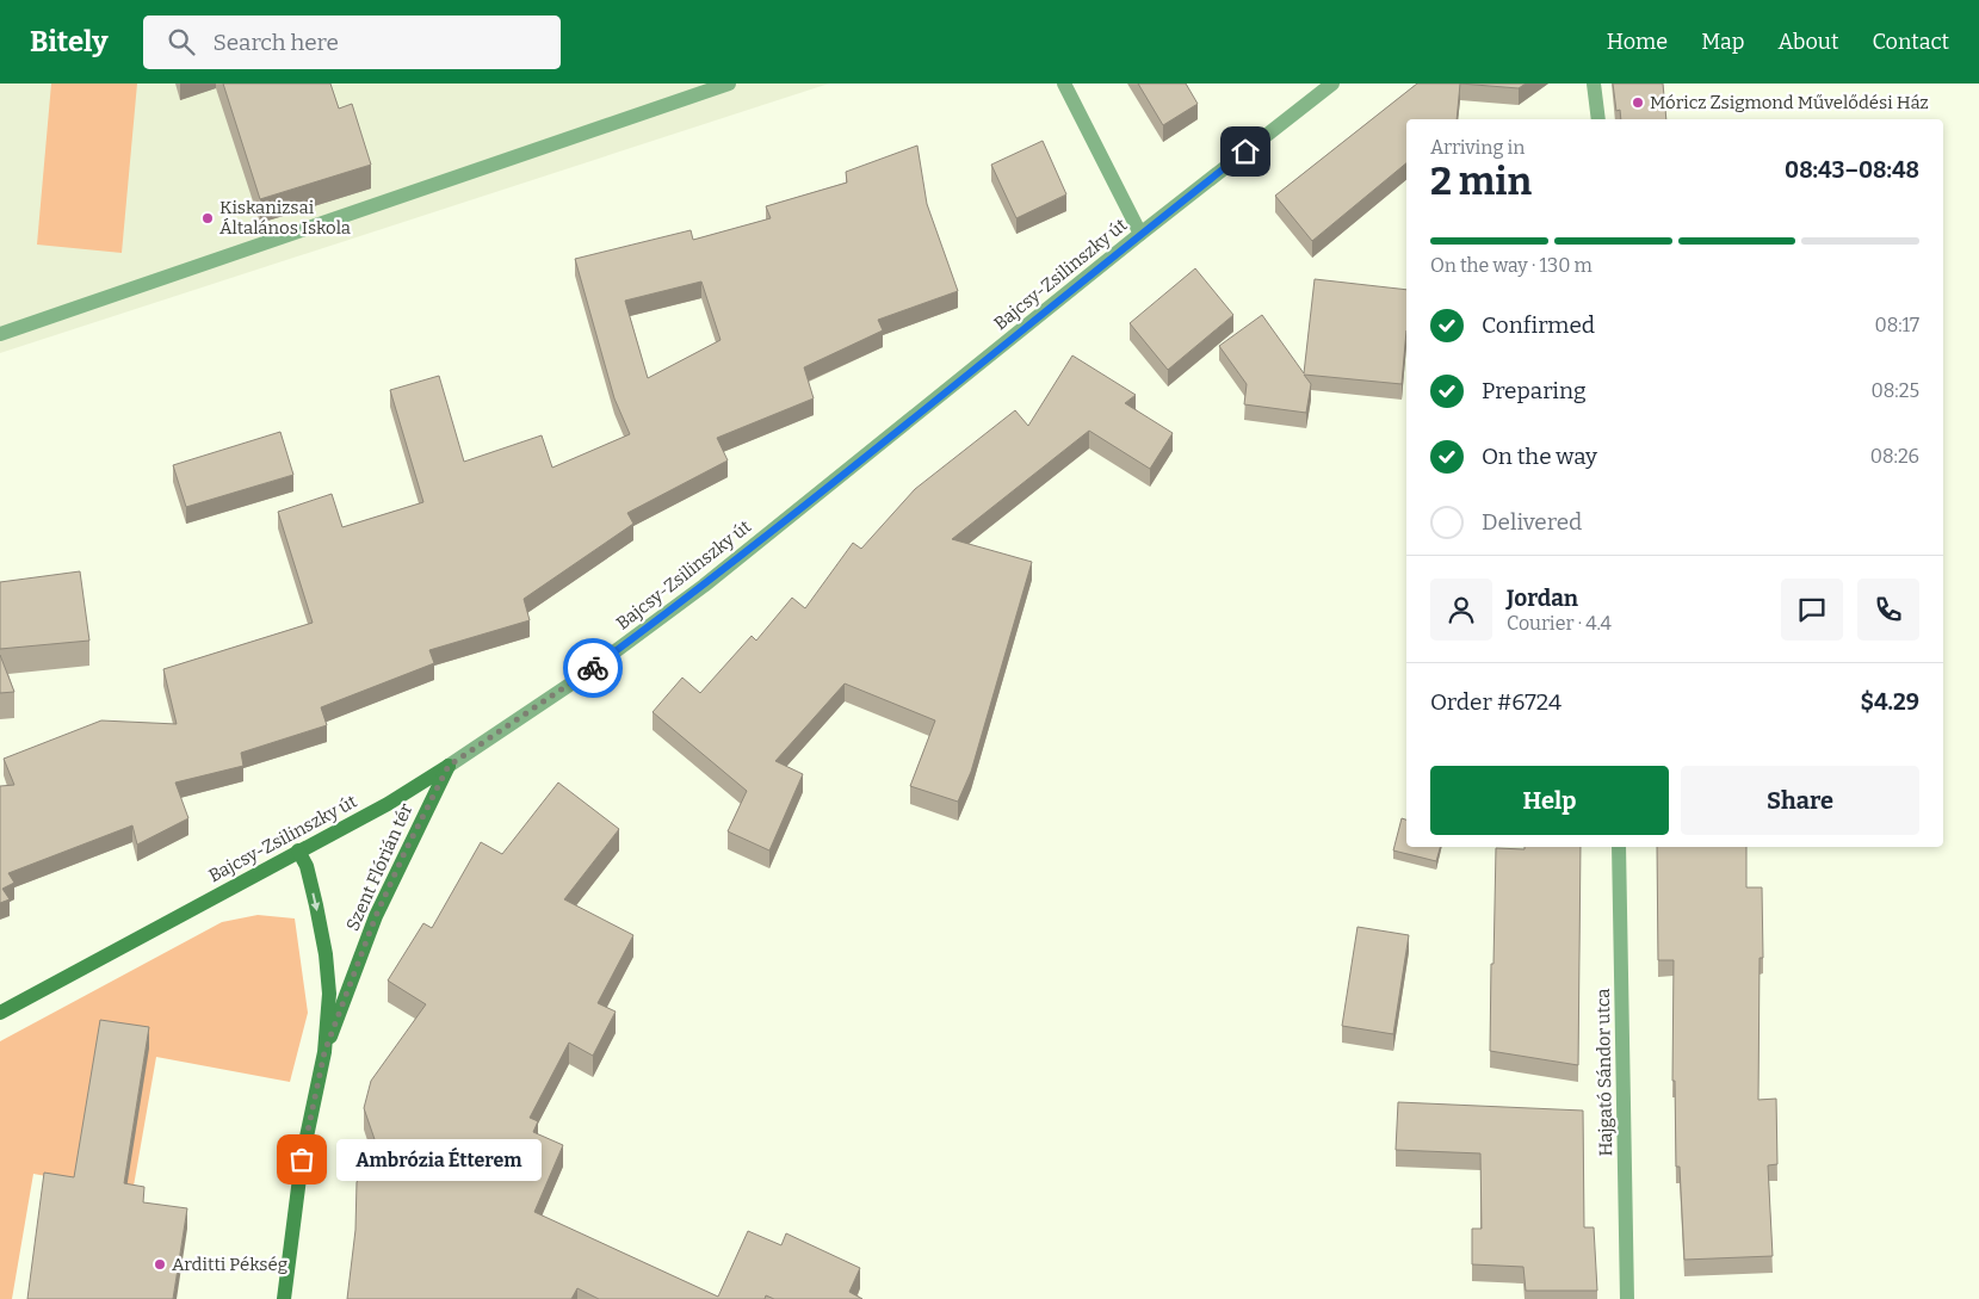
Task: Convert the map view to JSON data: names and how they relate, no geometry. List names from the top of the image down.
{
  "streets": {
    "main road": ["Bajcsy-Zsilinszky út", "Szent Flórián tér"],
    "street": ["Hajgató Sándor utca"]
  },
  "crossings": [
    ["Bajcsy-Zsilinszky út", "Szent Flórián tér"]
  ],
  "places": [
    "Móricz Zsigmond Művelődési Ház",
    "Kiskanizsai Általános Iskola",
    "Ambrózia Étterem",
    "Arditti Pékség"
  ],
  "page": {
    "header": "Bitely",
    "search": "Search here",
    "nav": [
      "Home",
      "Map",
      "About",
      "Contact"
    ],
    "heading": ["2 min", "Arriving in", "08:43–08:48"],
    "panel": [
      "Jordan",
      "Courier · 4.4",
      "Order #6724",
      "$4.29"
    ],
    "bar": "On the way · 130 m",
    "list": [
      ["Confirmed", "08:17"],
      ["Preparing", "08:25"],
      ["On the way", "08:26"],
      "Delivered"
    ],
    "buttons": ["Help", "Share"],
    "bubble": "Ambrózia Étterem"
  }
}
